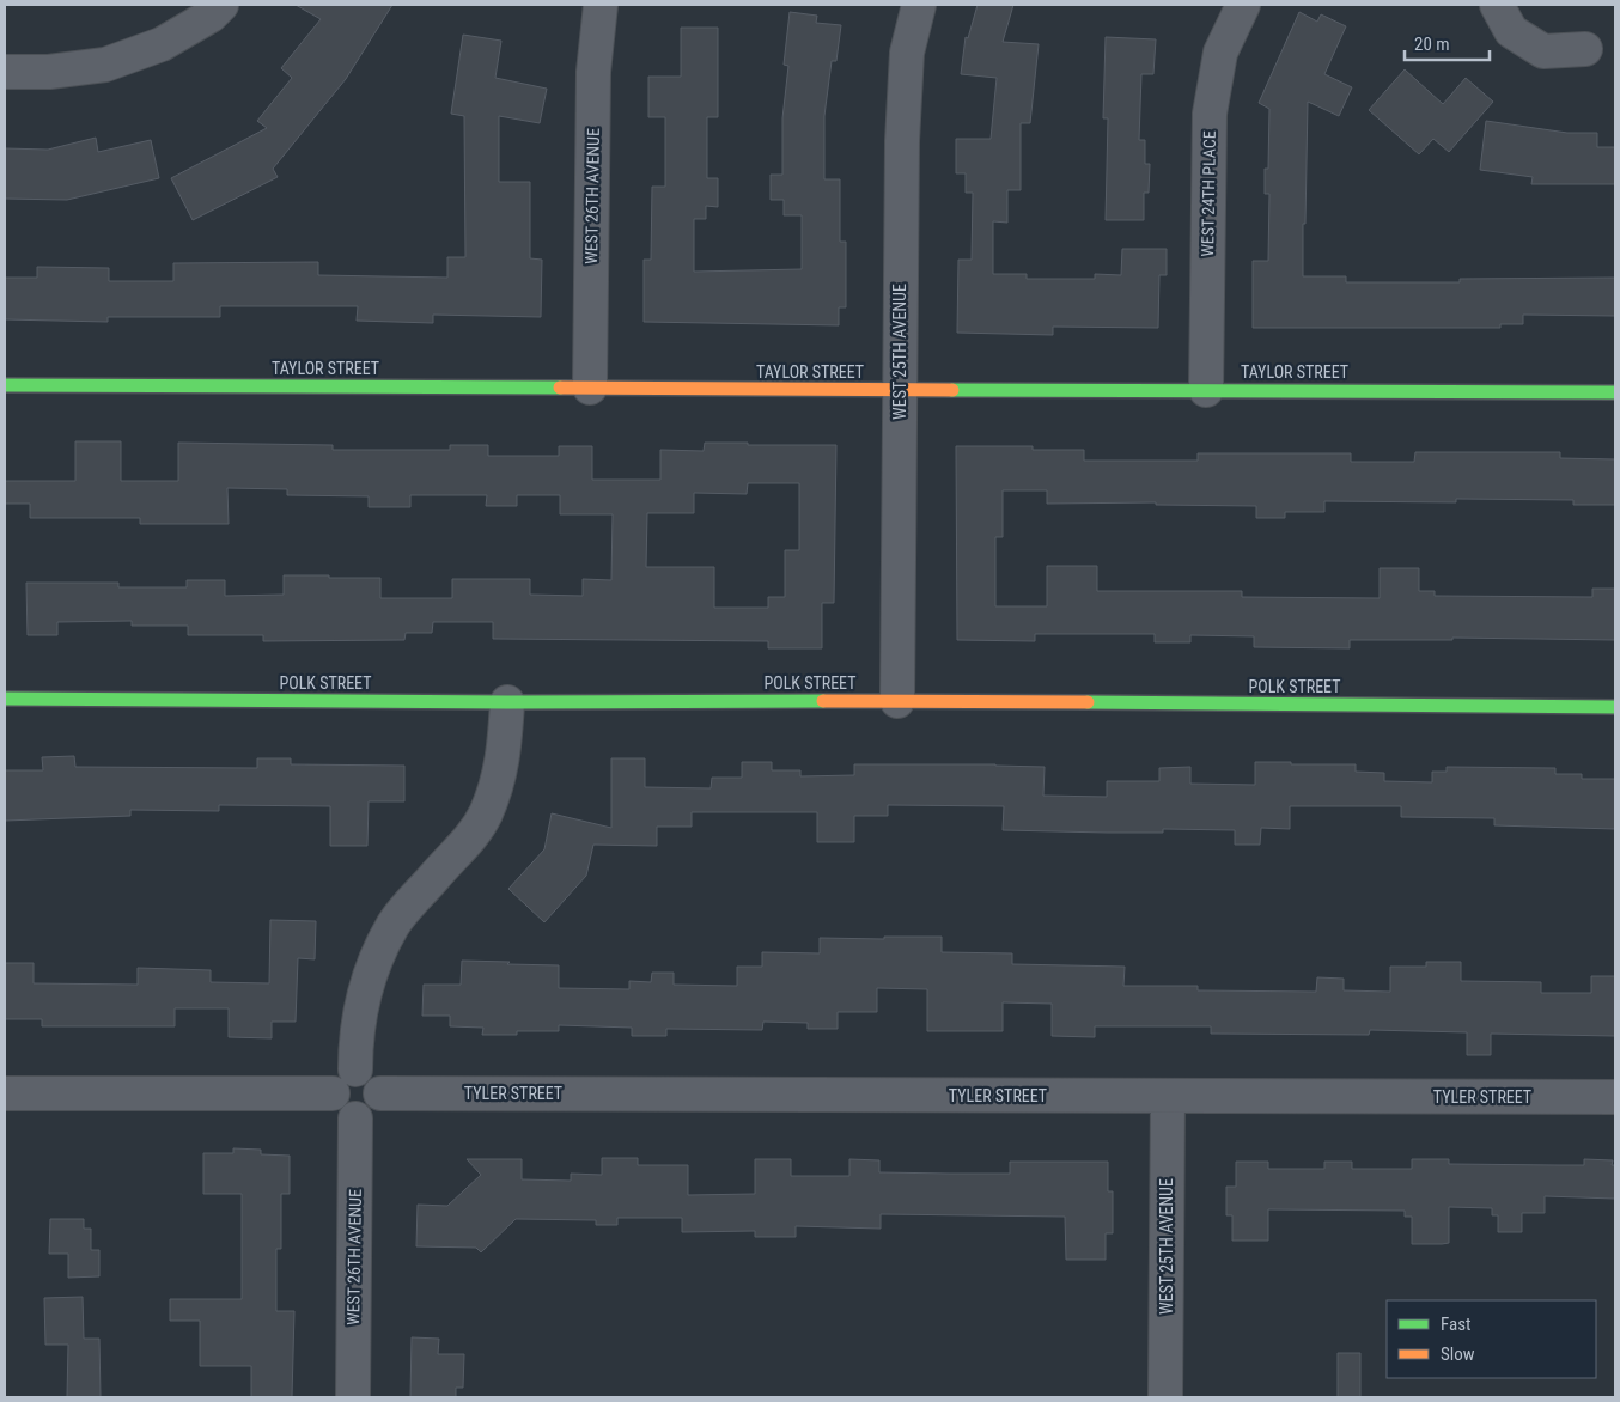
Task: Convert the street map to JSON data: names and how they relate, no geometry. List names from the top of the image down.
{
  "streets": {
    "street": [
      "WEST 24TH PLACE",
      "WEST 26TH AVENUE",
      "WEST 25TH AVENUE",
      "TAYLOR STREET",
      "POLK STREET",
      "TYLER STREET"
    ]
  },
  "crossings": [
    ["WEST 24TH PLACE", "TAYLOR STREET"],
    ["WEST 26TH AVENUE", "TAYLOR STREET"],
    ["WEST 26TH AVENUE", "TYLER STREET"],
    ["WEST 25TH AVENUE", "TAYLOR STREET"],
    ["WEST 25TH AVENUE", "POLK STREET"],
    ["WEST 25TH AVENUE", "TYLER STREET"]
  ],
  "legend": ["Fast", "Slow"],
  "scale_bar": "20 m"
}
